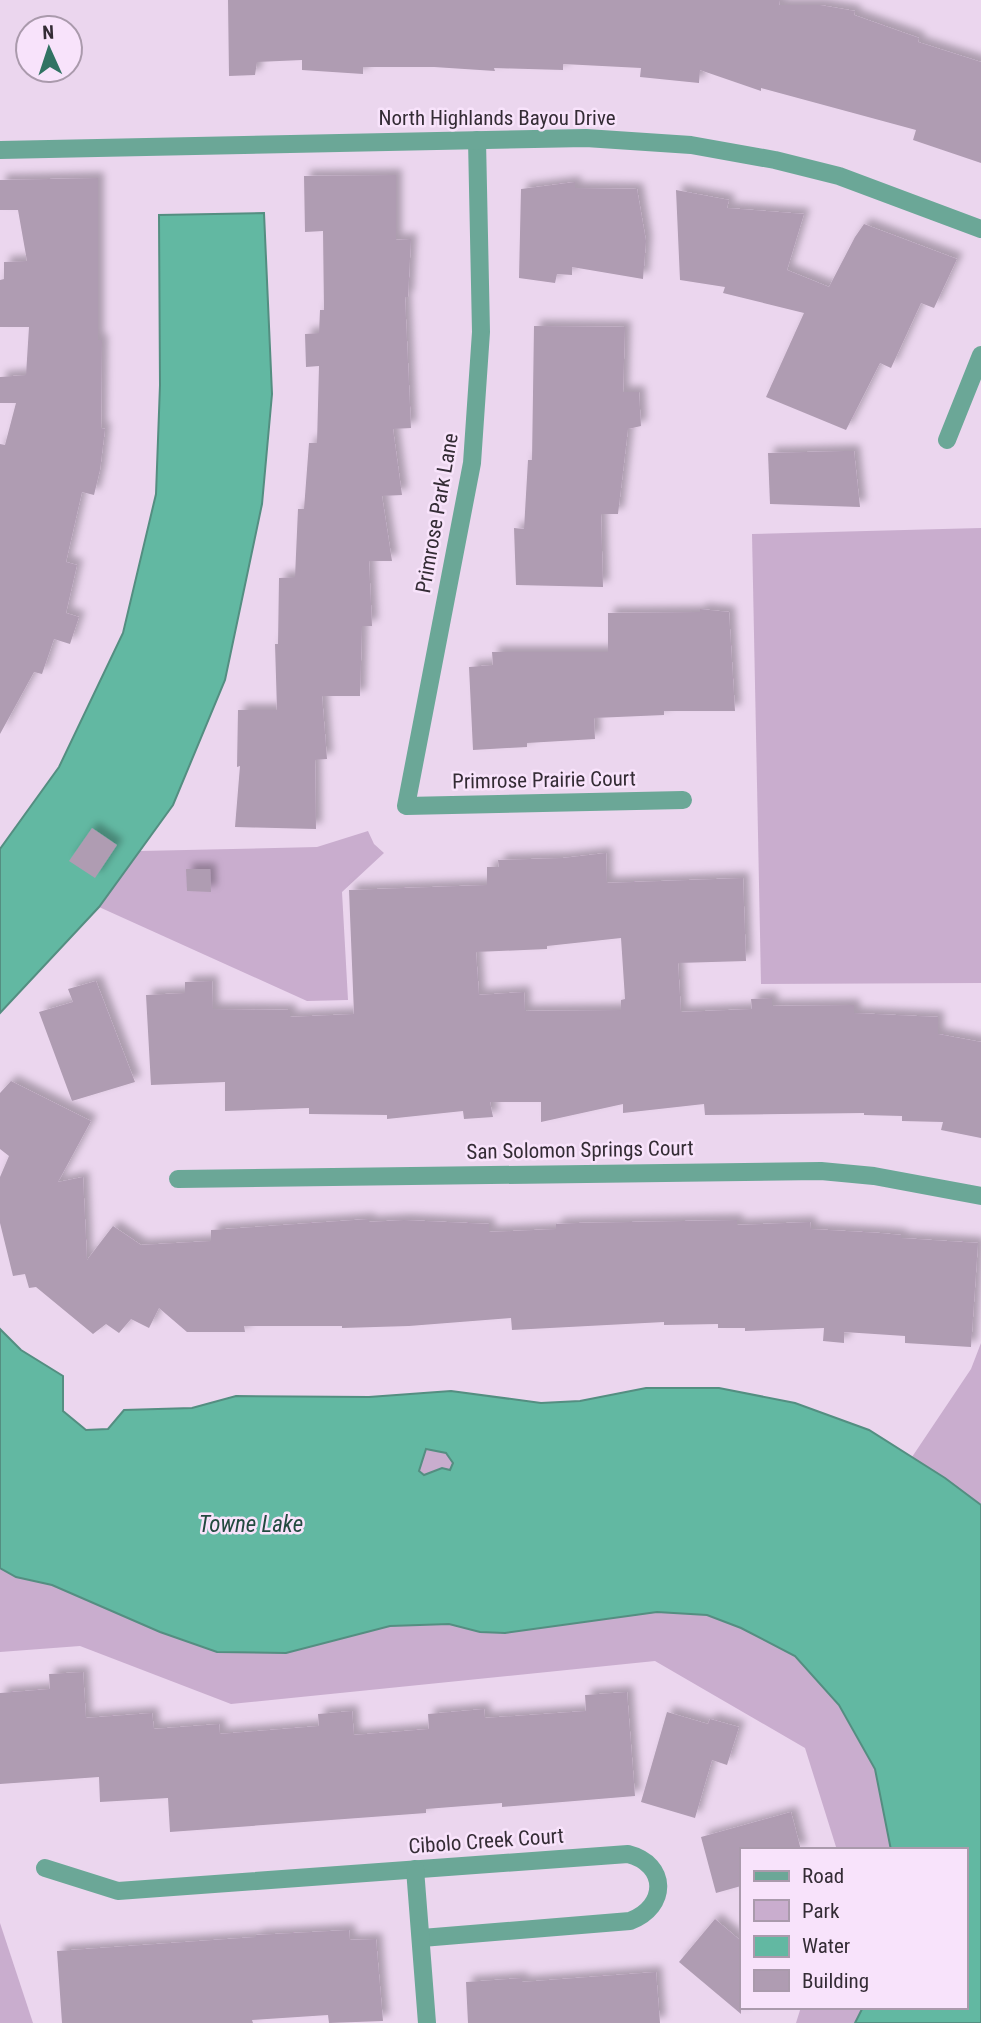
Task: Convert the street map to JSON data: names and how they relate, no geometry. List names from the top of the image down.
{
  "streets": {
    "street": [
      "North Highlands Bayou Drive",
      "Primrose Park Lane",
      "Primrose Prairie Court",
      "San Solomon Springs Court",
      "Cibolo Creek Court"
    ]
  },
  "crossings": [
    ["North Highlands Bayou Drive", "Primrose Park Lane"],
    ["Primrose Park Lane", "Primrose Prairie Court"]
  ],
  "water": ["Towne Lake"],
  "legend": [
    "Road",
    "Park",
    "Water",
    "Building"
  ],
  "north": "top"
}
